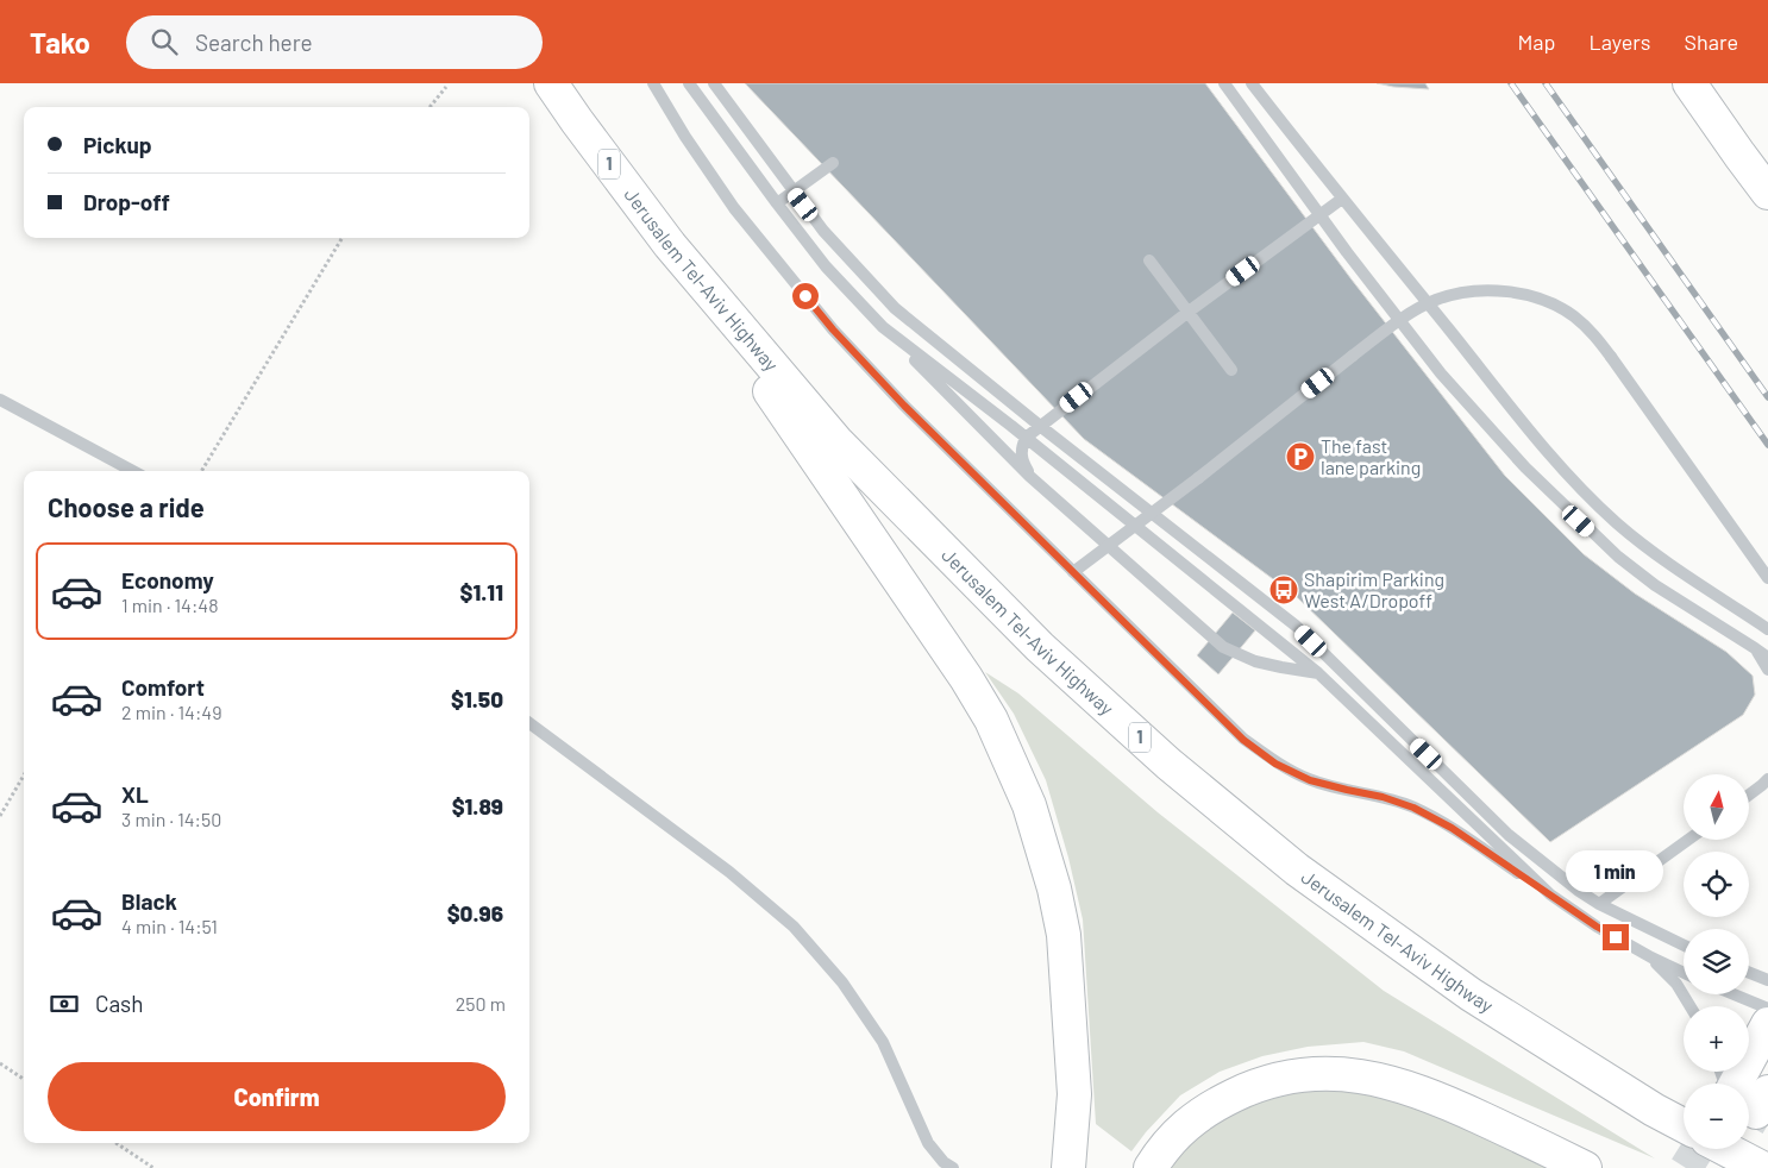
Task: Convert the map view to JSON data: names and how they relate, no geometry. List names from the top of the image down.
{
  "streets": {
    "highway": ["1", "Jerusalem Tel-Aviv Highway"]
  },
  "places": {
    "parking": ["The fast lane parking"],
    "bus stop": ["Shapirim Parking West A/Dropoff"]
  },
  "north": "top",
  "page": {
    "header": "Tako",
    "search": "Search here",
    "nav": ["Map", "Layers", "Share"],
    "banner": ["Pickup", "Drop-off"],
    "heading": "Choose a ride",
    "list": [
      {
        "name": "Economy",
        "note": "1 min · 14:48",
        "value": "$1.11"
      },
      {
        "name": "Comfort",
        "note": "2 min · 14:49",
        "value": "$1.50"
      },
      {
        "name": "XL",
        "note": "3 min · 14:50",
        "value": "$1.89"
      },
      {
        "name": "Black",
        "note": "4 min · 14:51",
        "value": "$0.96"
      }
    ],
    "map_buttons": ["+", "−"],
    "bubble": "1 min",
    "pay": ["Cash", "250 m"],
    "buttons": "Confirm"
  }
}
